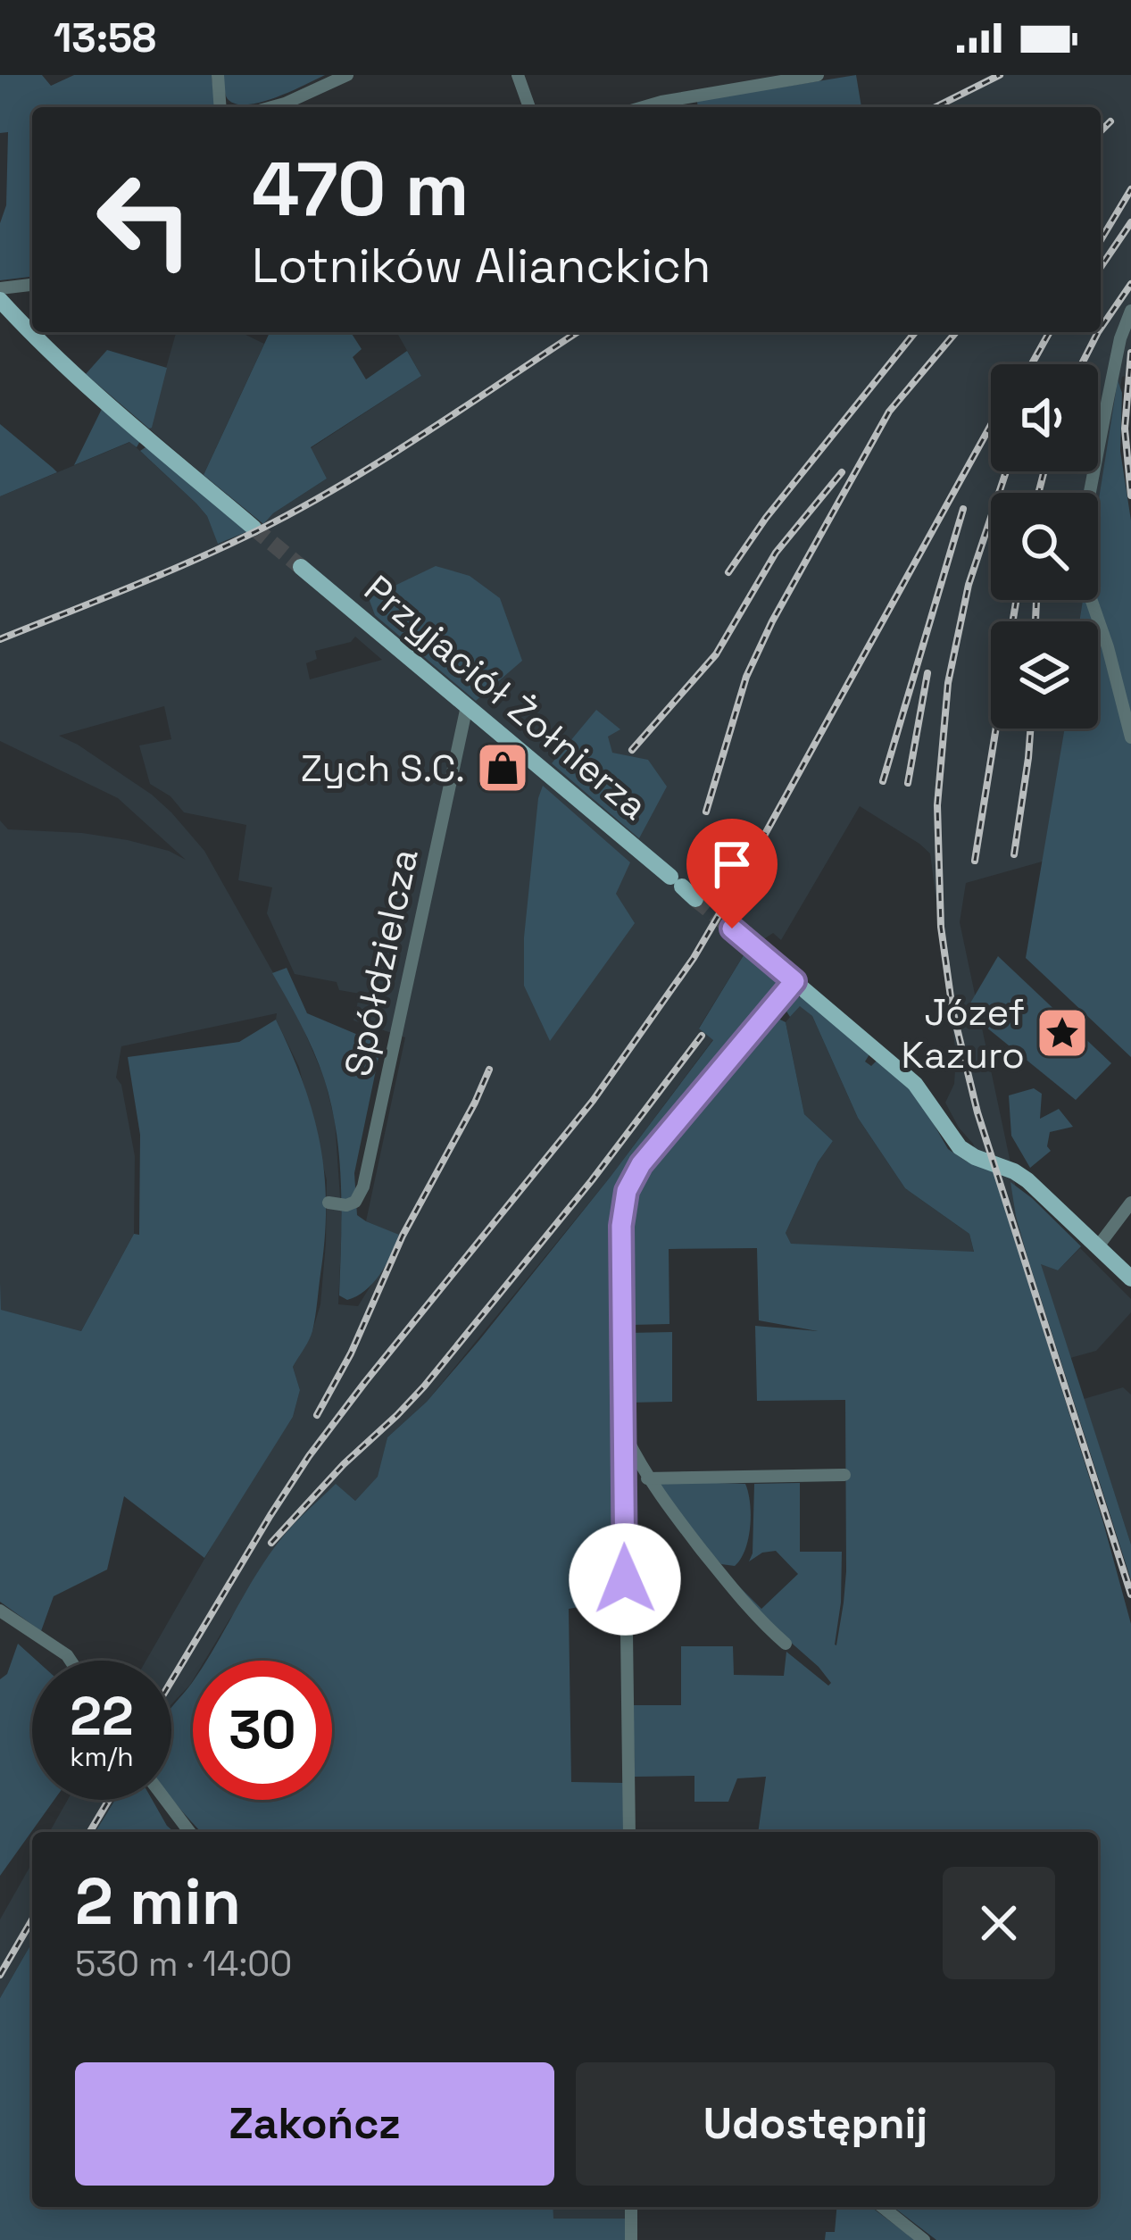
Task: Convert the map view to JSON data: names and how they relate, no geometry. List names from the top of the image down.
{
  "streets": {
    "main road": ["Przyjaciół Żołnierza"],
    "street": ["Spółdzielcza"]
  },
  "crossings": [
    ["Przyjaciół Żołnierza", "Spółdzielcza"]
  ],
  "places": {
    "shop": ["Zych S.C."],
    "place": ["Józef Kazuro"]
  },
  "page": {
    "status": "13:58",
    "turn": ["470 m", "Lotników Alianckich"],
    "speed": "22 km/h",
    "limit": "30",
    "heading": ["2 min", "530 m · 14:00"],
    "buttons": ["Zakończ", "Udostępnij"]
  }
}
